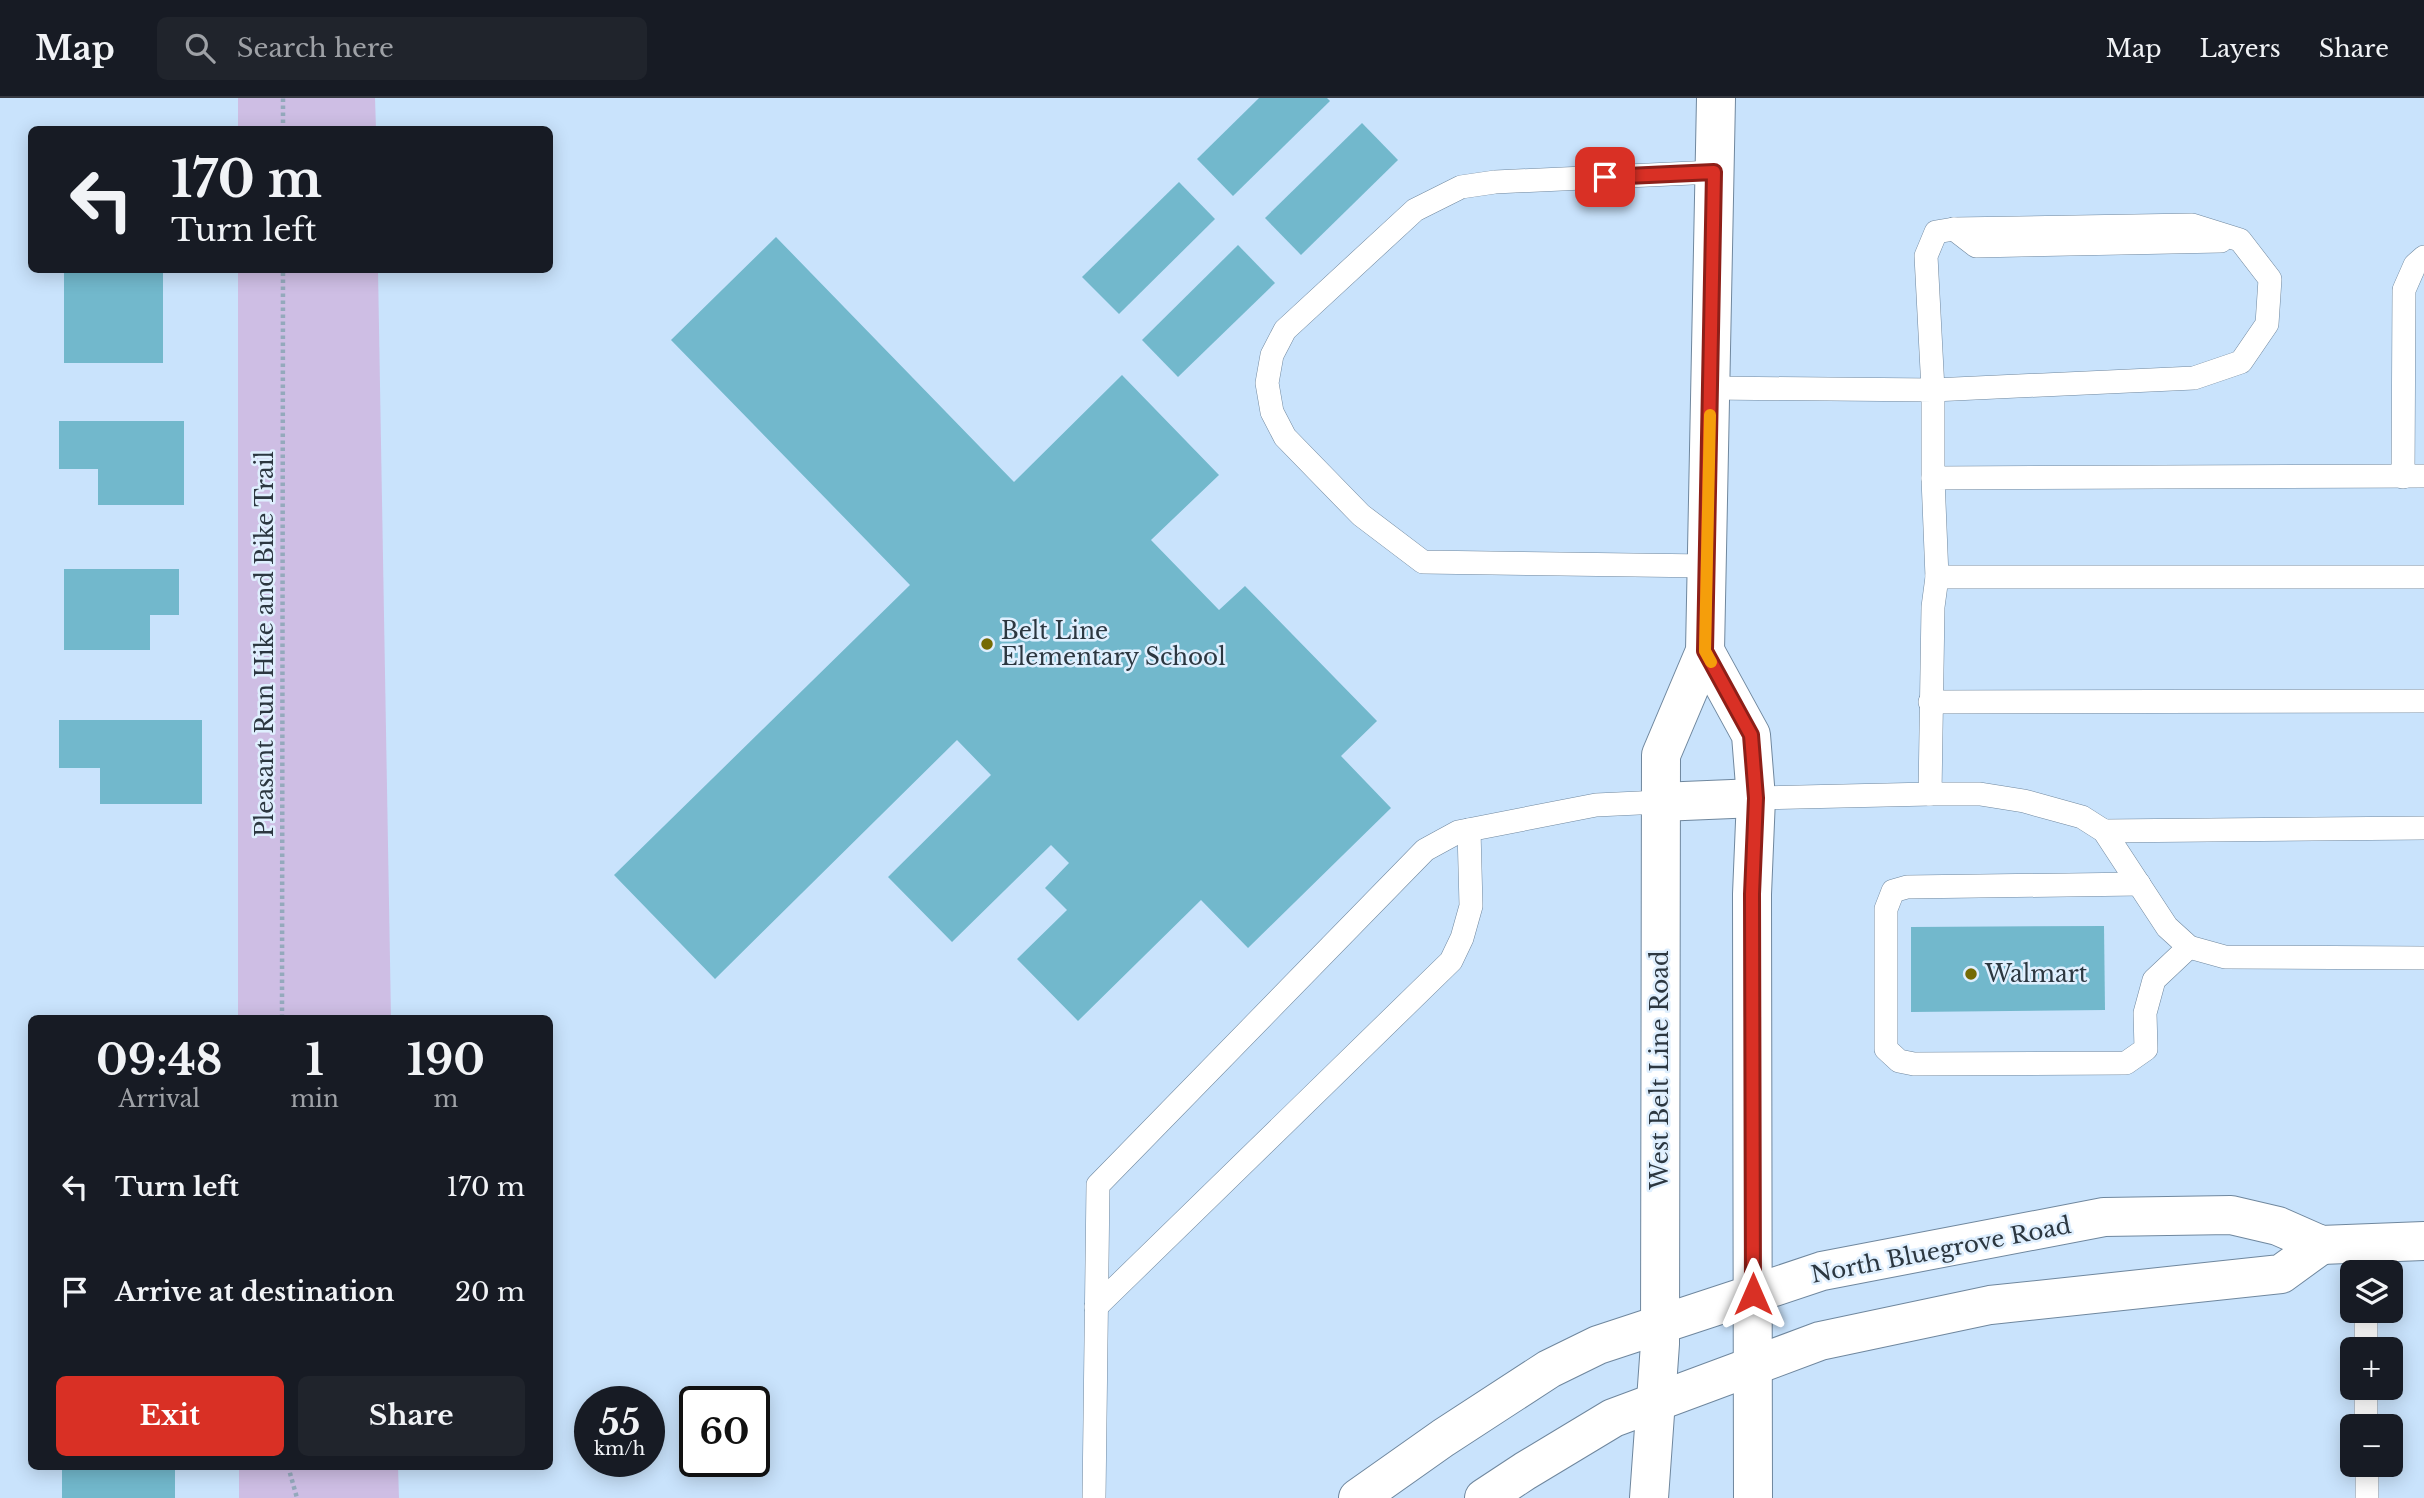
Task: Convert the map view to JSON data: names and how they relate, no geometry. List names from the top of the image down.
{
  "streets": {
    "main road": ["West Belt Line Road", "North Bluegrove Road"],
    "path": ["Pleasant Run Hike and Bike Trail"]
  },
  "crossings": [
    ["West Belt Line Road", "North Bluegrove Road"]
  ],
  "places": ["Belt Line Elementary School", "Walmart"],
  "page": {
    "header": "Map",
    "search": "Search here",
    "nav": ["Map", "Layers", "Share"],
    "turn": ["170 m", "Turn left"],
    "eta": [
      "09:48",
      "Arrival",
      "1",
      "min",
      "190",
      "m"
    ],
    "list": [
      {
        "name": "Turn left",
        "value": "170 m"
      },
      {
        "name": "Arrive at destination",
        "value": "20 m"
      }
    ],
    "map_buttons": ["+", "−"],
    "buttons": ["Exit", "Share"],
    "speed": "55 km/h",
    "limit": "60"
  }
}
